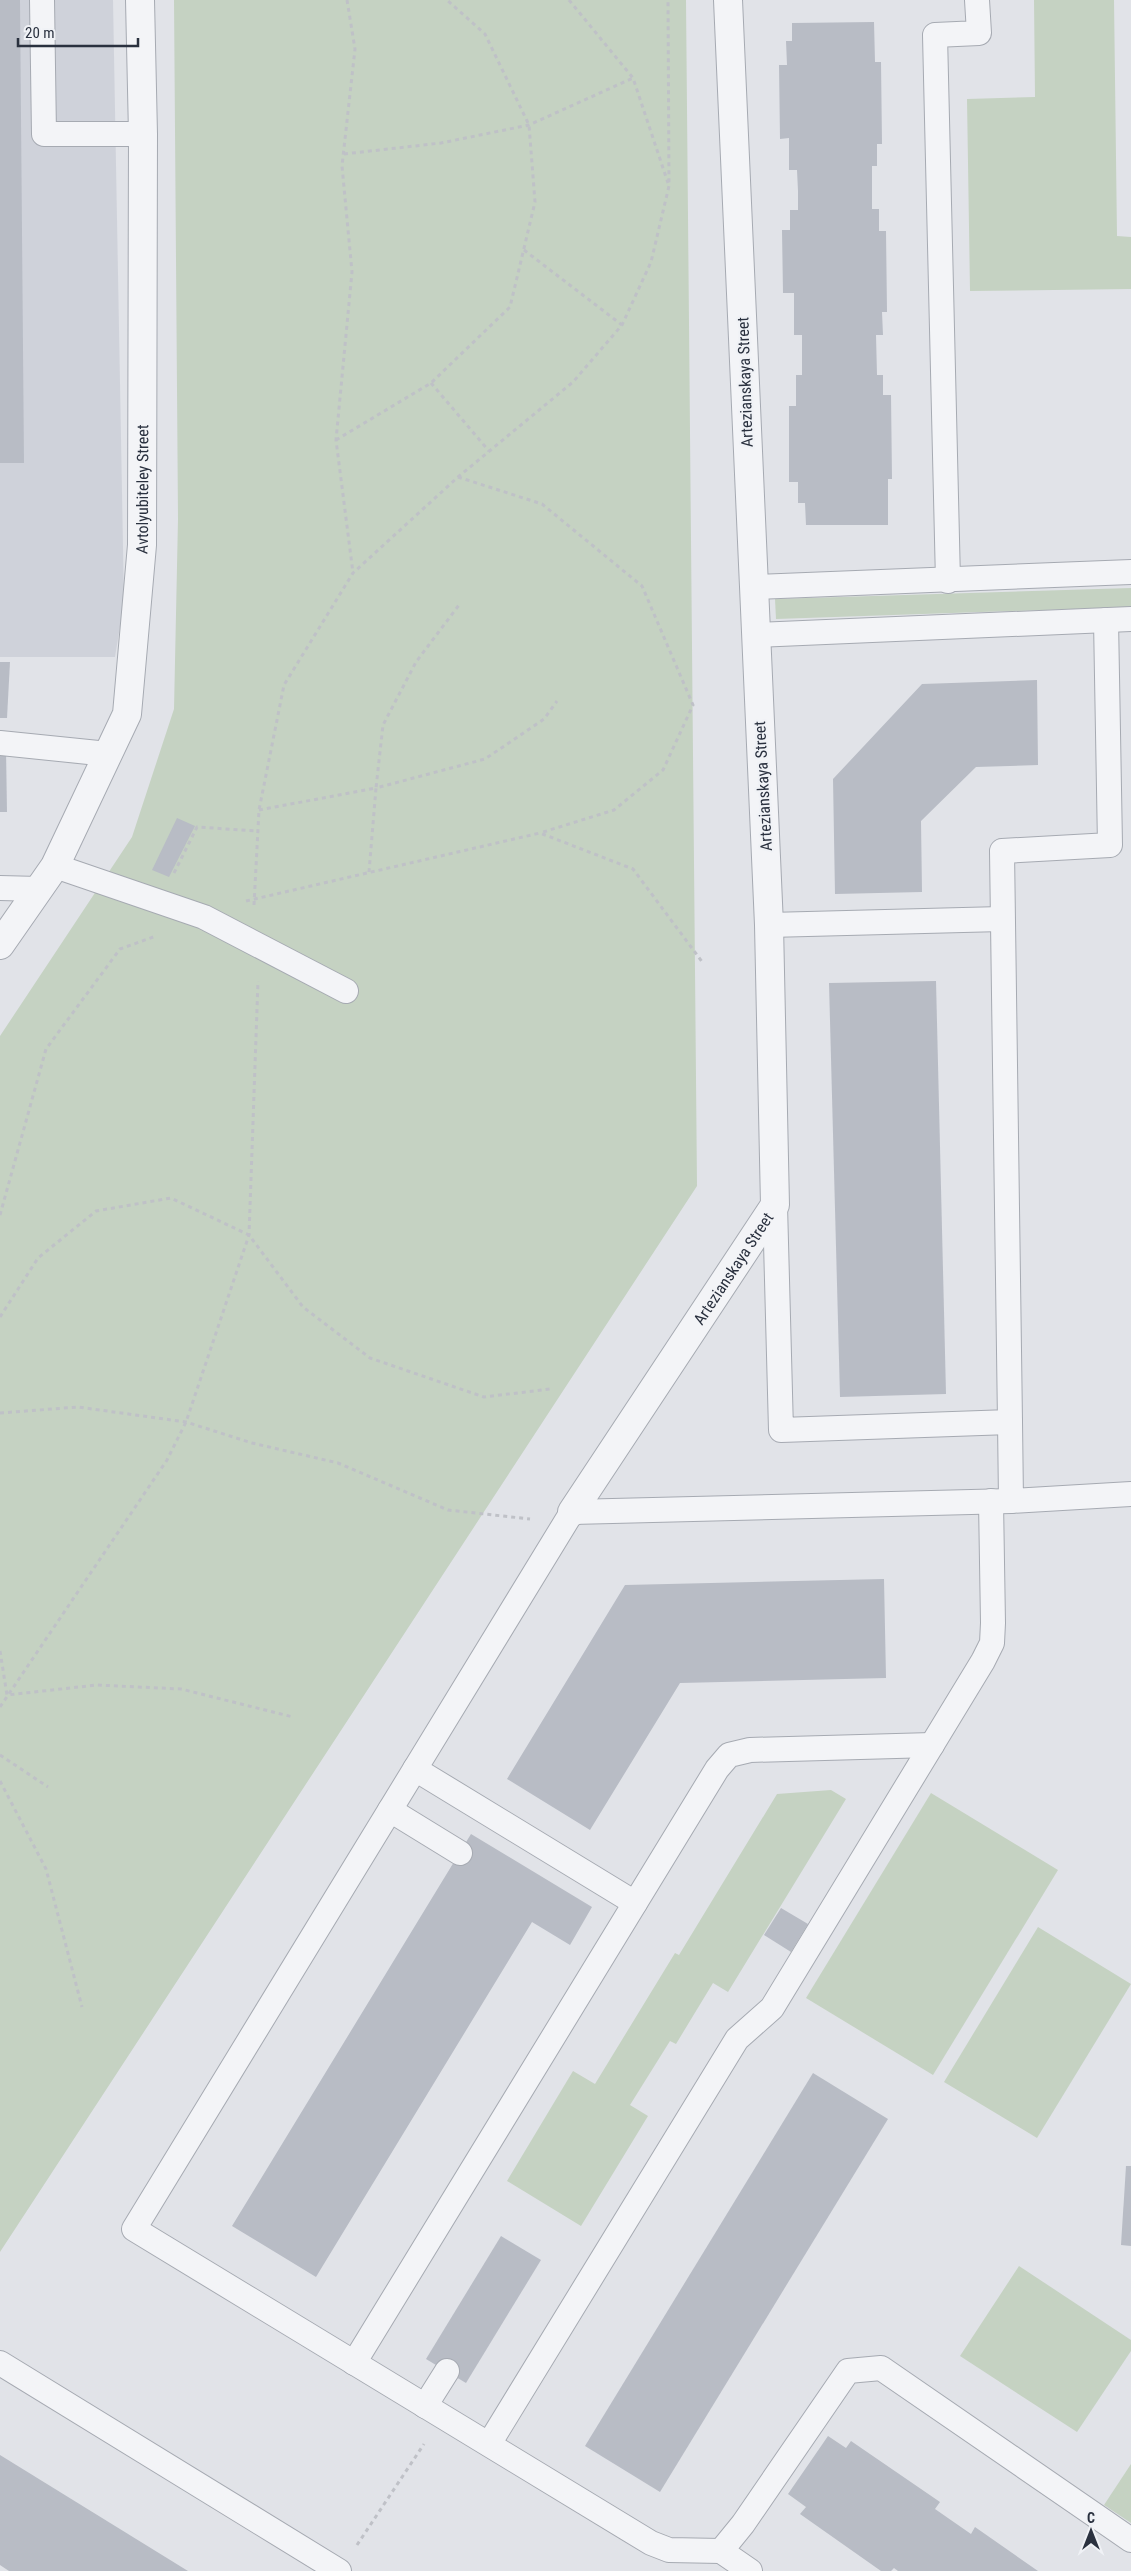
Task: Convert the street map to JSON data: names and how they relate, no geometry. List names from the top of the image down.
{
  "streets": {
    "street": ["Artezianskaya Street", "Avtolyubiteley Street"]
  },
  "scale_bar": "20 m",
  "north": "top"
}
